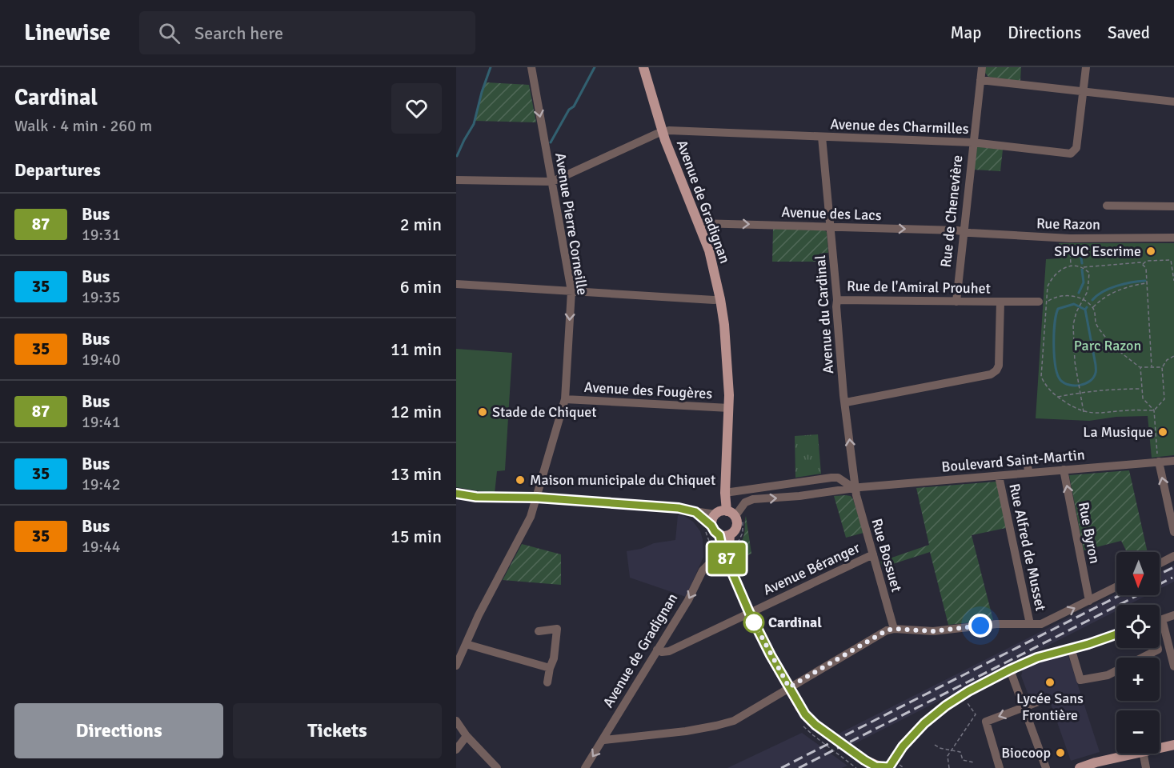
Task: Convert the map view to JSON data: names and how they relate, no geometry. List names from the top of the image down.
{
  "streets": {
    "main road": ["Avenue de Gradignan"],
    "street": [
      "Avenue des Charmilles",
      "Rue de Chenevière",
      "Avenue des Lacs",
      "Avenue Pierre Corneille",
      "Rue Razon",
      "Rue de l'Amiral Prouhet",
      "Avenue du Cardinal",
      "Avenue des Fougères",
      "Boulevard Saint-Martin",
      "Rue Byron",
      "Rue Alfred de Musset",
      "Rue Bossuet",
      "Avenue Béranger"
    ]
  },
  "crossings": [
    ["Avenue des Charmilles", "Avenue de Gradignan"],
    ["Avenue des Charmilles", "Rue de Chenevière"],
    ["Avenue des Charmilles", "Avenue du Cardinal"],
    ["Avenue de Gradignan", "Avenue des Lacs"],
    ["Avenue de Gradignan", "Avenue des Fougères"],
    ["Avenue de Gradignan", "Boulevard Saint-Martin"],
    ["Avenue de Gradignan", "Avenue Béranger"],
    ["Rue de Chenevière", "Avenue des Lacs"],
    ["Rue de Chenevière", "Rue Razon"],
    ["Rue de Chenevière", "Rue de l'Amiral Prouhet"],
    ["Avenue des Lacs", "Rue Razon"],
    ["Avenue des Lacs", "Avenue du Cardinal"],
    ["Avenue Pierre Corneille", "Avenue des Fougères"],
    ["Rue de l'Amiral Prouhet", "Avenue du Cardinal"],
    ["Avenue du Cardinal", "Boulevard Saint-Martin"],
    ["Avenue du Cardinal", "Rue Bossuet"],
    ["Boulevard Saint-Martin", "Rue Byron"],
    ["Boulevard Saint-Martin", "Rue Alfred de Musset"],
    ["Boulevard Saint-Martin", "Rue Bossuet"],
    ["Rue Bossuet", "Avenue Béranger"]
  ],
  "one_way": ["Avenue des Lacs", "Avenue Pierre Corneille", "Rue Byron"],
  "parks": ["Parc Razon"],
  "places": [
    "SPUC Escrime",
    "Stade de Chiquet",
    "La Musique",
    "Maison municipale du Chiquet",
    "Cardinal",
    "Lycée Sans Frontière",
    "Biocoop"
  ],
  "lines": ["bus line 87"],
  "north": "bottom",
  "page": {
    "header": "Linewise",
    "search": "Search here",
    "nav": ["Map", "Directions", "Saved"],
    "heading": [
      ["Cardinal", "Walk · 4 min · 260 m"],
      "Departures"
    ],
    "on_map": "87",
    "list": [
      {
        "mark": "87",
        "name": "Bus",
        "note": "19:31",
        "value": "2 min"
      },
      {
        "mark": "35",
        "name": "Bus",
        "note": "19:35",
        "value": "6 min"
      },
      {
        "mark": "35",
        "name": "Bus",
        "note": "19:40",
        "value": "11 min"
      },
      {
        "mark": "87",
        "name": "Bus",
        "note": "19:41",
        "value": "12 min"
      },
      {
        "mark": "35",
        "name": "Bus",
        "note": "19:42",
        "value": "13 min"
      },
      {
        "mark": "35",
        "name": "Bus",
        "note": "19:44",
        "value": "15 min"
      }
    ],
    "map_buttons": ["+", "−"],
    "buttons": ["Directions", "Tickets"]
  }
}
